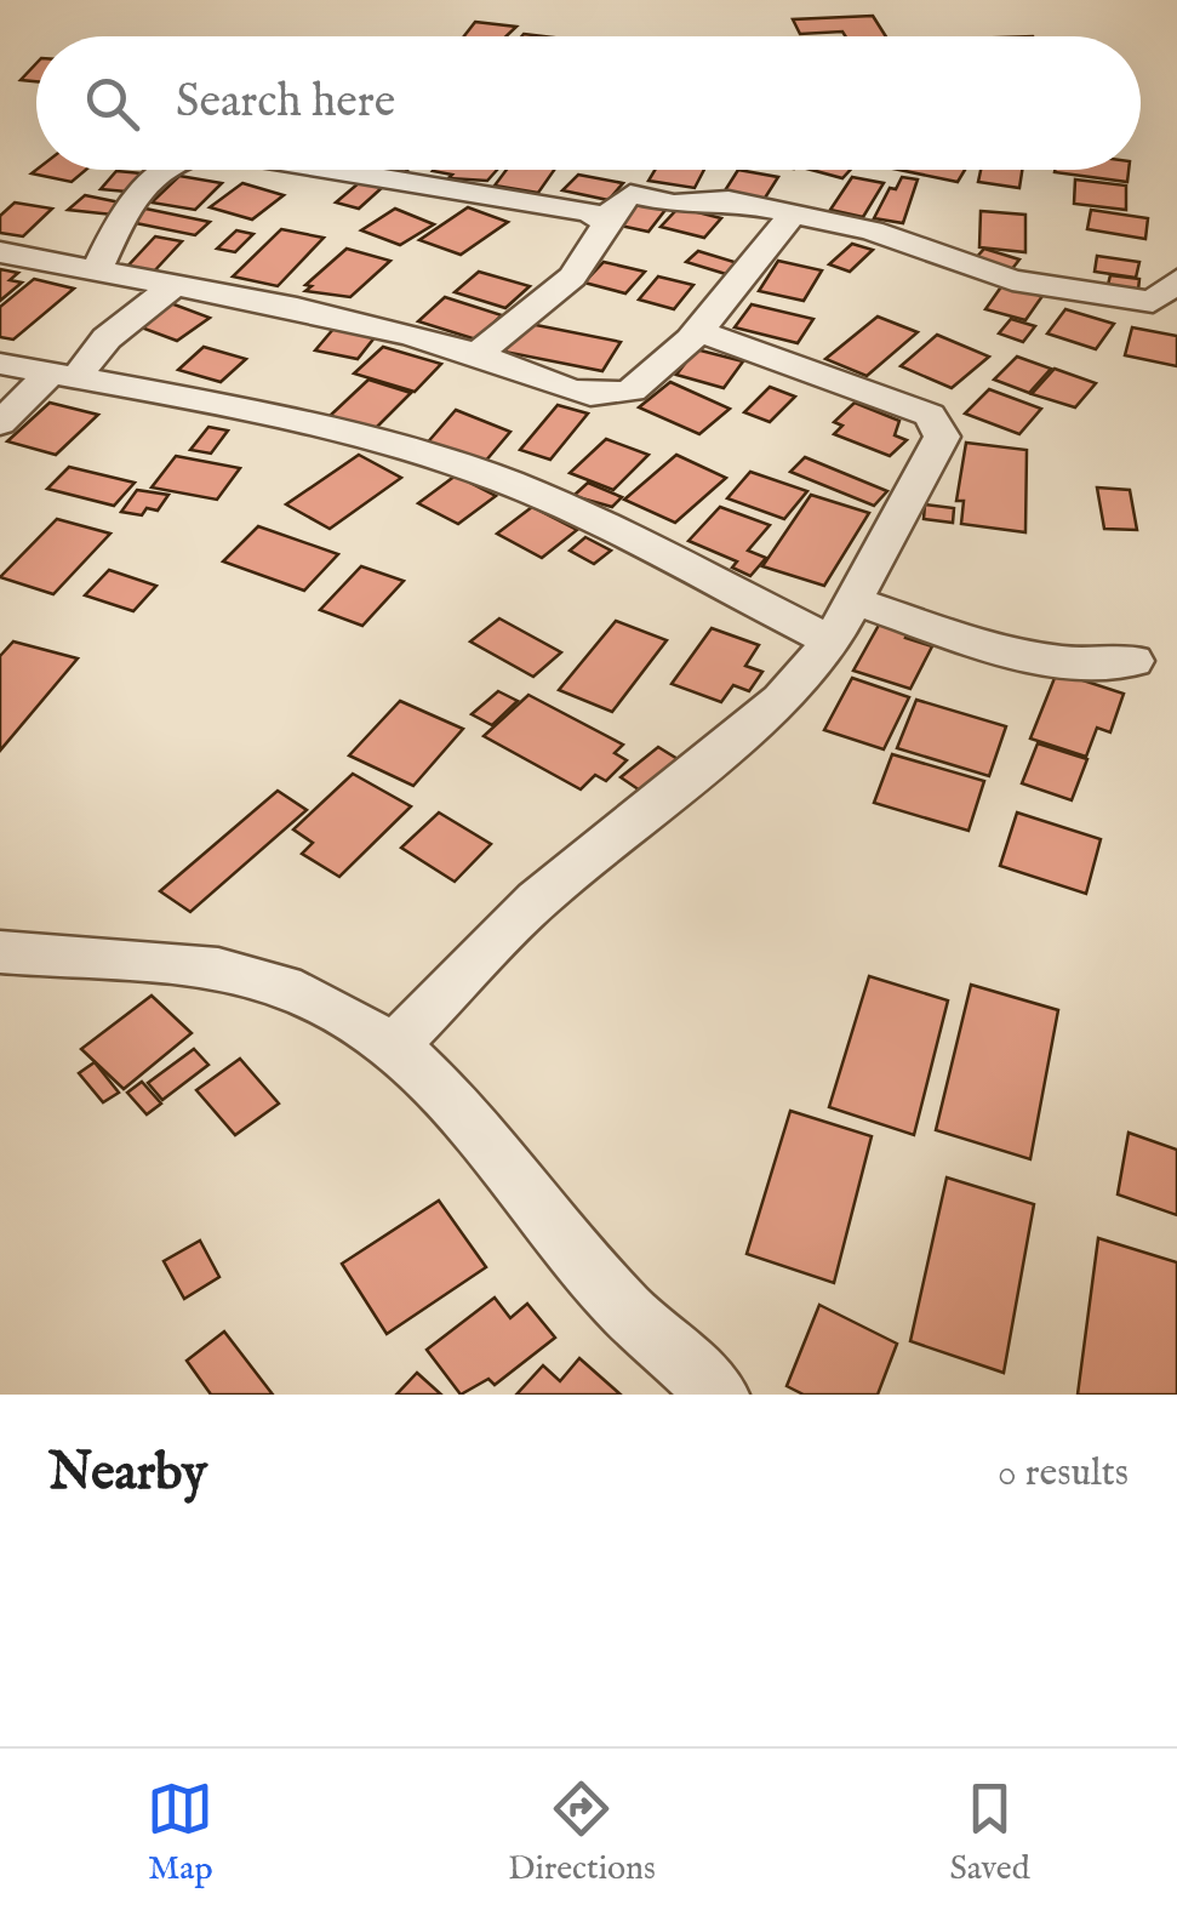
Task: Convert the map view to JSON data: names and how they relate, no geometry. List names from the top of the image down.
{
  "page": {
    "search": "Search here",
    "heading": ["Nearby", "0 results"],
    "nav": ["Map", "Directions", "Saved"]
  }
}
